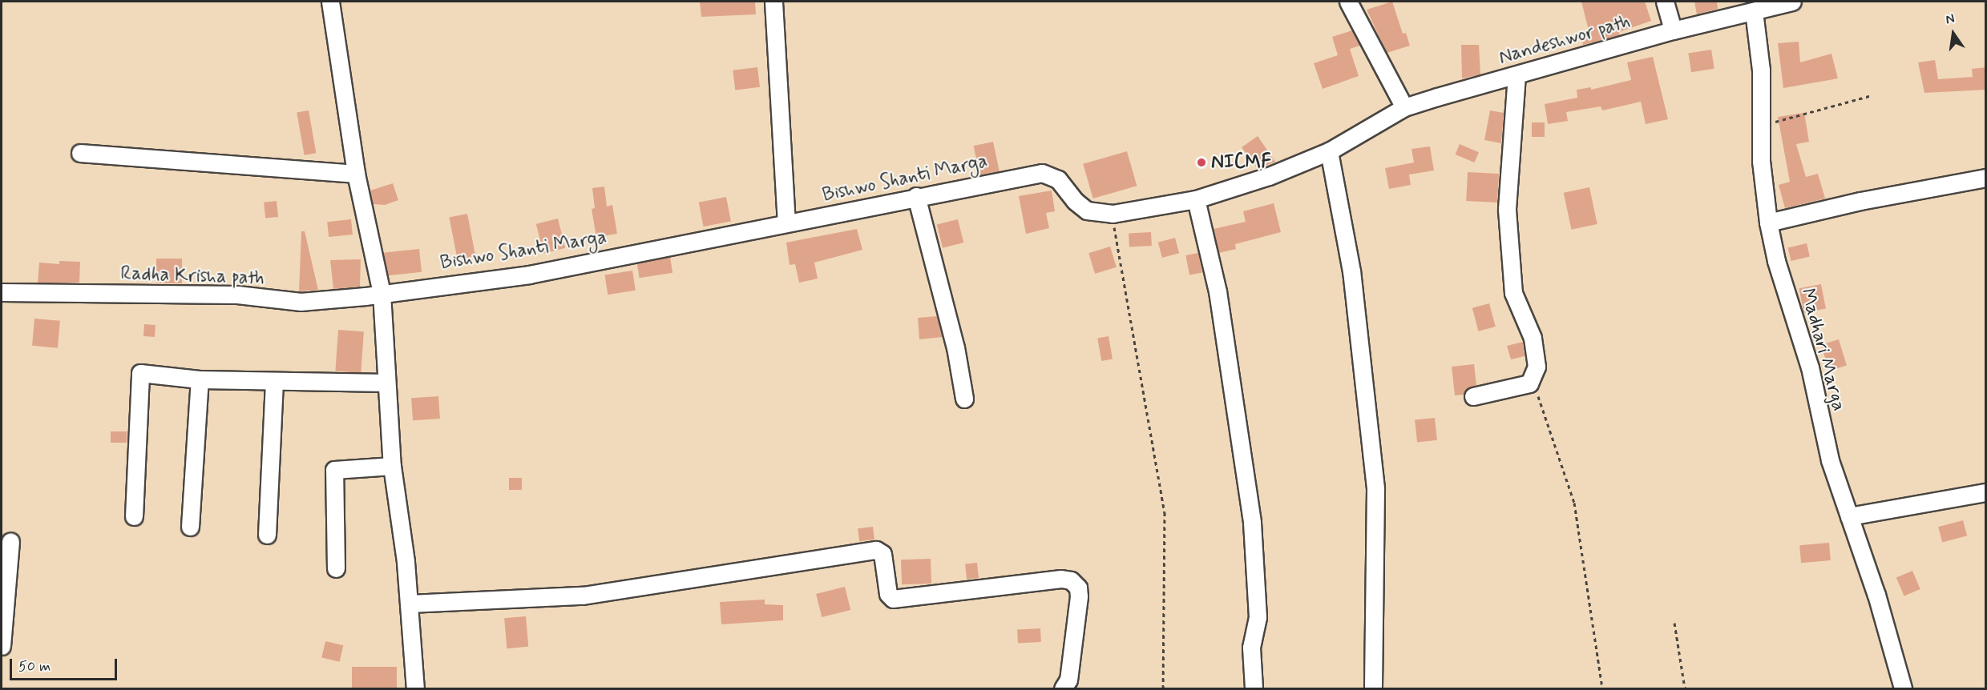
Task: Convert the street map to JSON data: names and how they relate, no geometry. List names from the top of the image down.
{
  "streets": {
    "street": [
      "Nandeshwor path",
      "Bishwo Shanti Marga",
      "Radha Krisha path",
      "Madhari Marga"
    ]
  },
  "crossings": [
    ["Nandeshwor path", "Bishwo Shanti Marga"],
    ["Nandeshwor path", "Madhari Marga"],
    ["Bishwo Shanti Marga", "Radha Krisha path"]
  ],
  "places": ["NICMF"],
  "scale_bar": "50 m",
  "north": "top"
}
